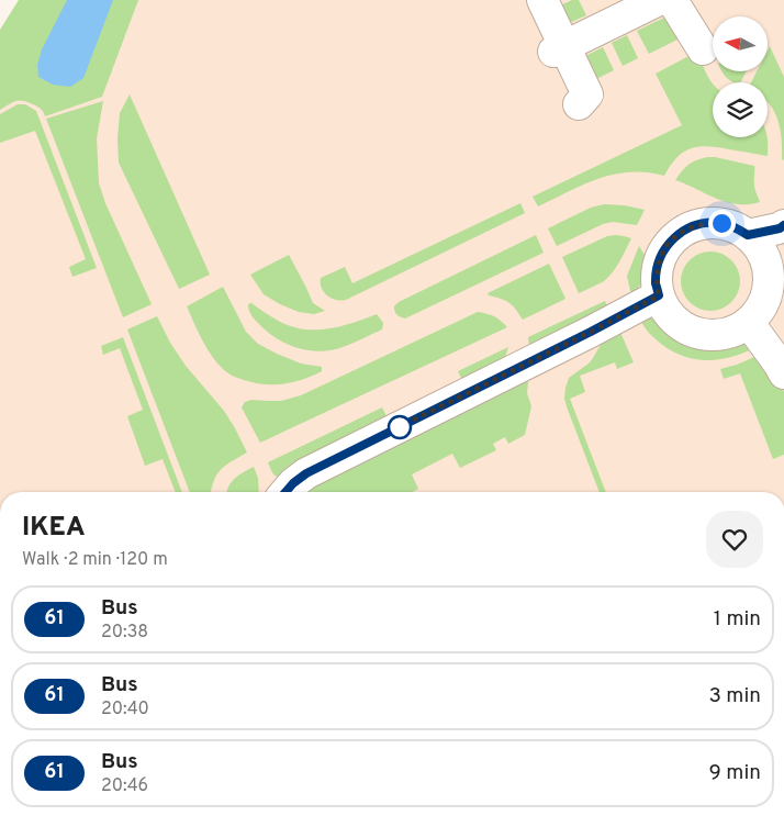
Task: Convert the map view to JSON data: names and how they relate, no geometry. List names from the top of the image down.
{
  "lines": ["bus line 61"],
  "north": "left",
  "page": {
    "heading": ["IKEA", "Walk · 2 min · 120 m"],
    "list": [
      {
        "mark": "61",
        "name": "Bus",
        "note": "20:38",
        "value": "1 min"
      },
      {
        "mark": "61",
        "name": "Bus",
        "note": "20:40",
        "value": "3 min"
      },
      {
        "mark": "61",
        "name": "Bus",
        "note": "20:46",
        "value": "9 min"
      }
    ]
  }
}
